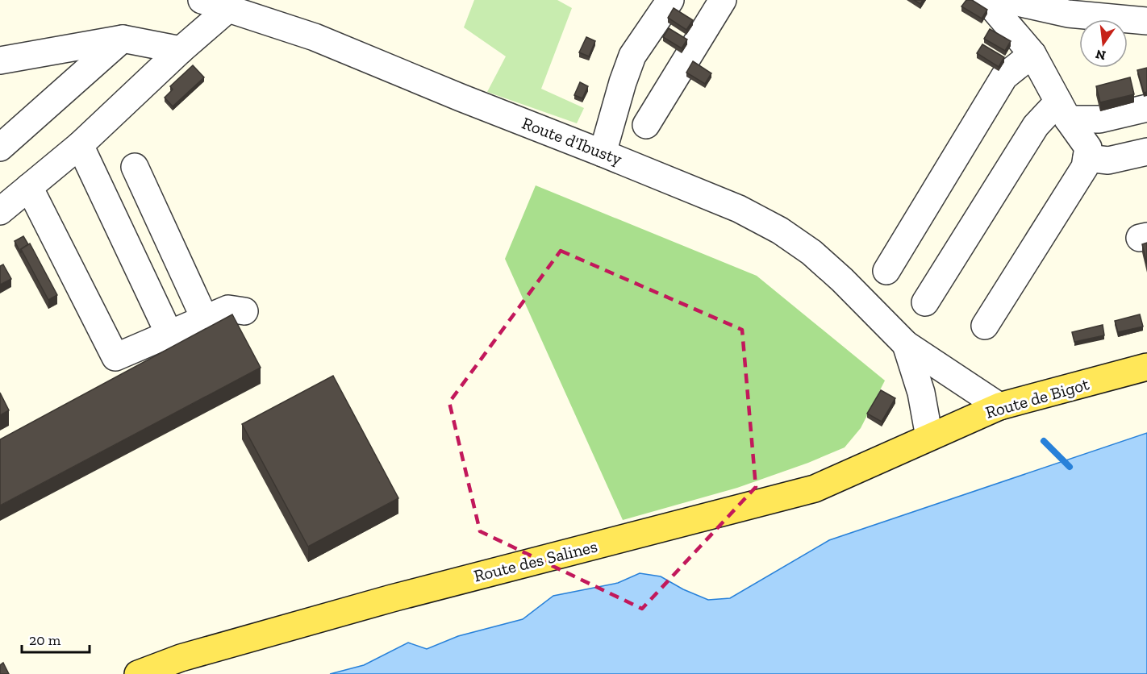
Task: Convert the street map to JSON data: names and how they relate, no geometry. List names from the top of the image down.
{
  "streets": {
    "main road": ["Route de Bigot", "Route des Salines"],
    "street": ["Route d'Ibusty"]
  },
  "crossings": [
    ["Route de Bigot", "Route des Salines"]
  ],
  "scale_bar": "20 m",
  "north": "bottom"
}
